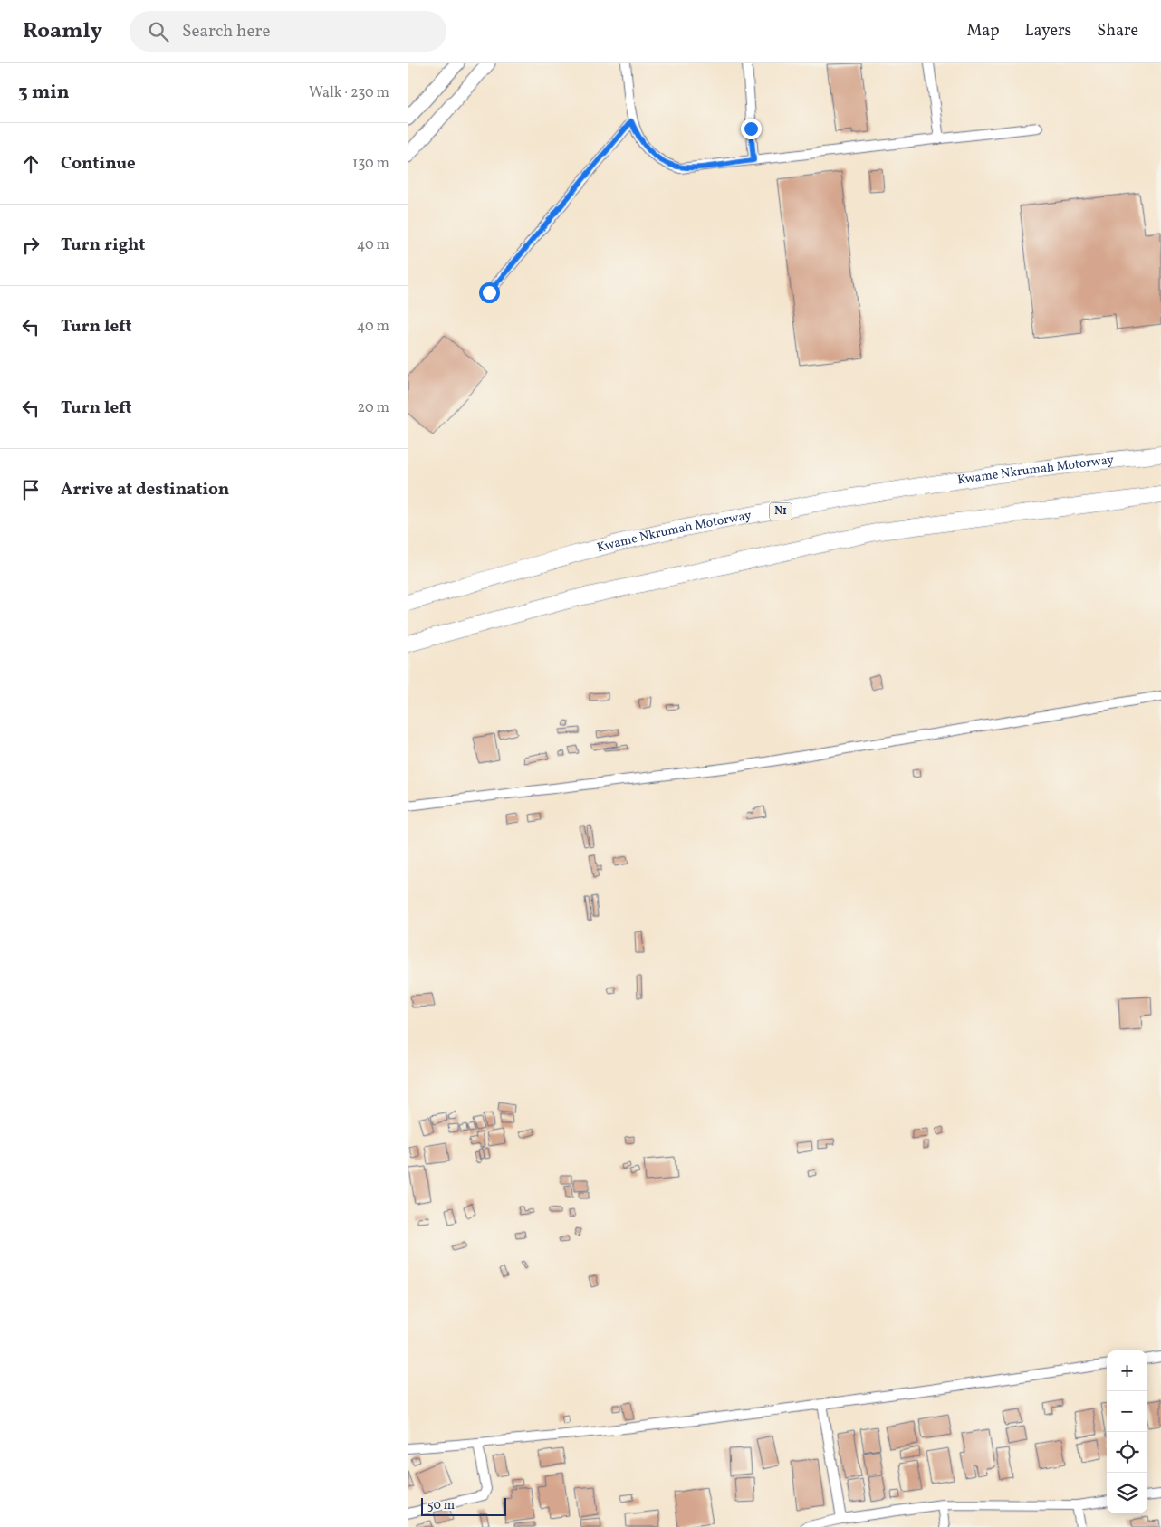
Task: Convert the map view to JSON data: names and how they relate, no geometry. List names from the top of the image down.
{
  "streets": {
    "highway": ["Kwame Nkrumah Motorway", "N1"]
  },
  "scale_bar": "50 m",
  "page": {
    "header": "Roamly",
    "search": "Search here",
    "nav": ["Map", "Layers", "Share"],
    "heading": ["3 min", "Walk · 230 m"],
    "list": [
      ["Continue", "130 m"],
      ["Turn right", "40 m"],
      ["Turn left", "40 m"],
      ["Turn left", "20 m"],
      "Arrive at destination"
    ],
    "map_buttons": ["+", "−"],
    "scale": "50 m"
  }
}
